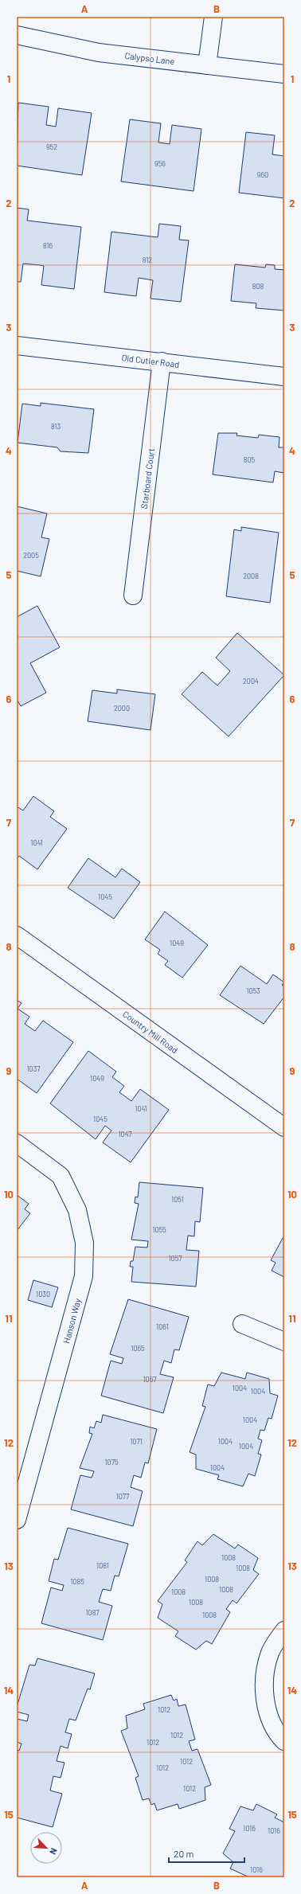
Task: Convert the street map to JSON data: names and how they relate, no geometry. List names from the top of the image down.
{
  "streets": {
    "street": [
      "Calypso Lane",
      "Old Cutler Road",
      "Starboard Court",
      "Country Mill Road",
      "Hanson Way"
    ]
  },
  "crossings": [
    ["Old Cutler Road", "Starboard Court"]
  ],
  "house_numbers": [
    "952",
    "956",
    "960",
    "816",
    "812",
    "808",
    "813",
    "805",
    "2005",
    "2008",
    "2004",
    "2000",
    "1041",
    "1045",
    "1049",
    "1053",
    "1037",
    "1049",
    "1041",
    "1045",
    "1047",
    "1051",
    "1055",
    "1057",
    "1030",
    "1061",
    "1065",
    "1067",
    "1004",
    "1004",
    "1004",
    "1071",
    "1004",
    "1004",
    "1075",
    "1004",
    "1077",
    "1008",
    "1081",
    "1008",
    "1008",
    "1085",
    "1008",
    "1008",
    "1008",
    "1087",
    "1008",
    "1012",
    "1012",
    "1012",
    "1012",
    "1012",
    "1012",
    "1016",
    "1016",
    "1016"
  ],
  "scale_bar": "20 m",
  "north": "bottom right",
  "grid": {
    "columns": ["A", "B"],
    "rows": [
      "1",
      "2",
      "3",
      "4",
      "5",
      "6",
      "7",
      "8",
      "9",
      "10",
      "11",
      "12",
      "13",
      "14",
      "15"
    ]
  }
}
